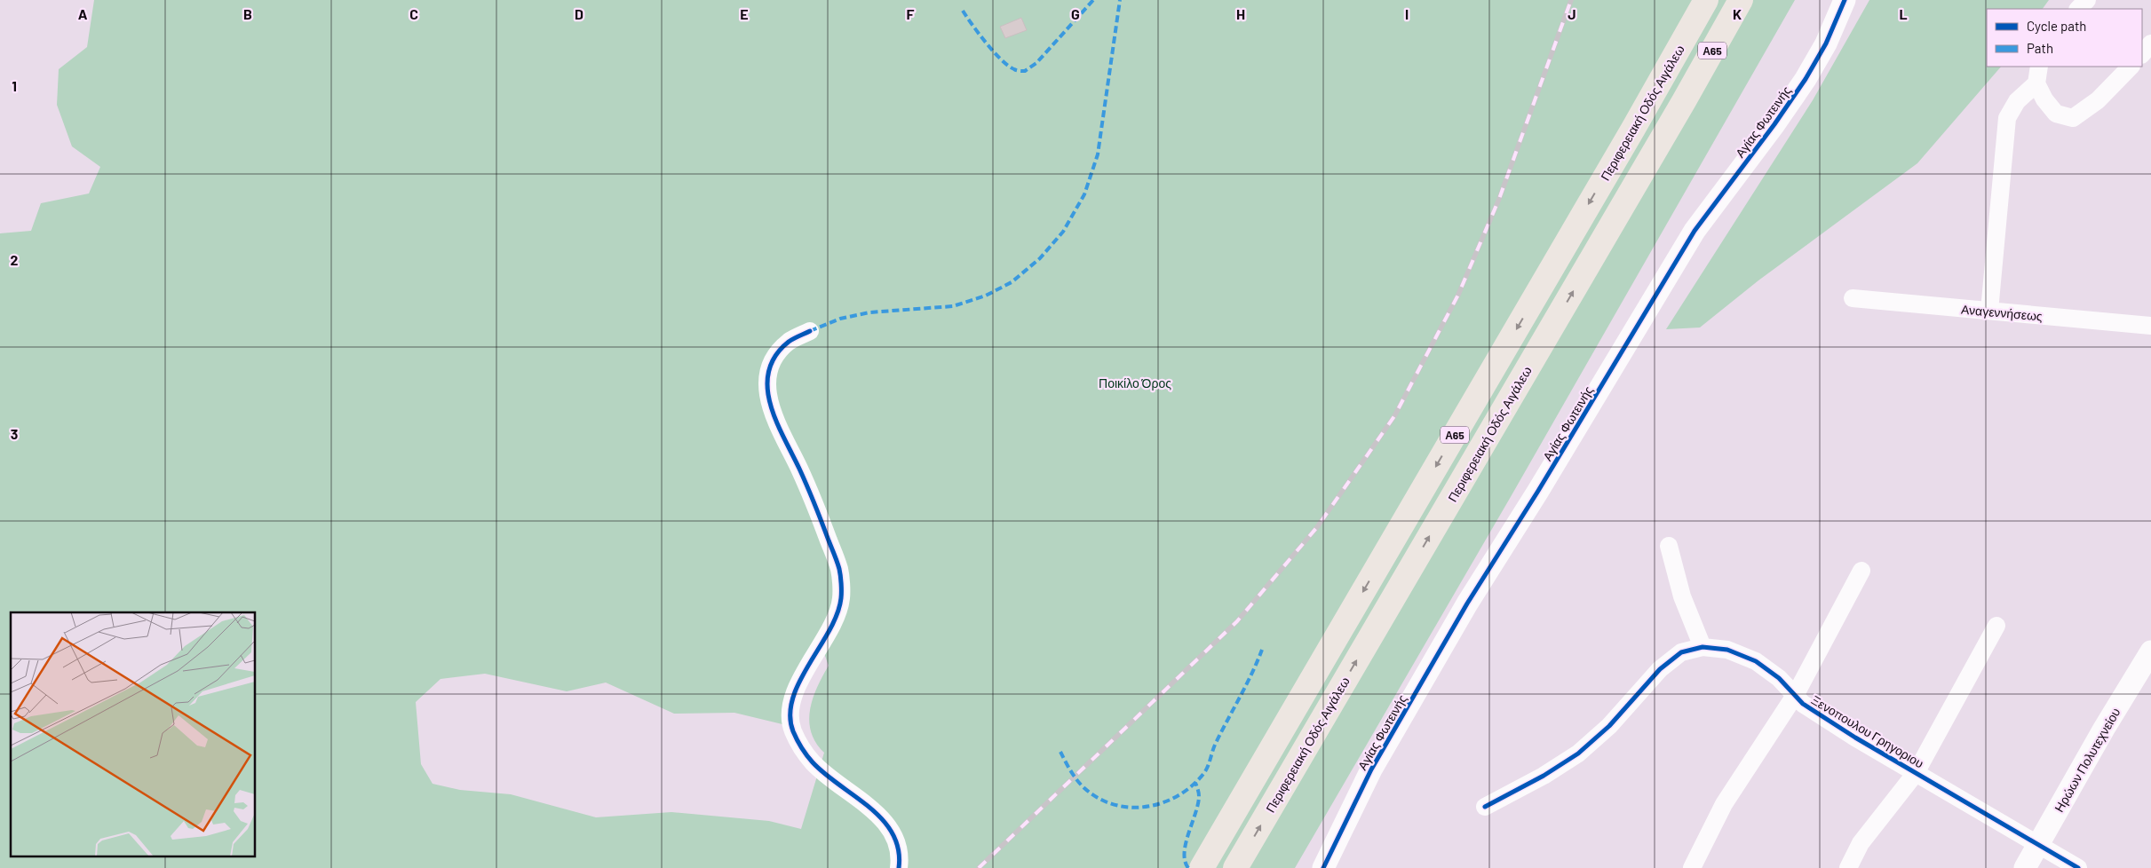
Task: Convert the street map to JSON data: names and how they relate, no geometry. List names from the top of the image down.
{
  "streets": {
    "highway": ["Α65", "Περιφερειακή Οδός Αιγάλεω"],
    "street": [
      "Αγίας Φωτεινής",
      "Αναγεννήσεως",
      "Ξενοπουλου Γρηγοριου",
      "Ηρώων Πολυτεχνείου"
    ]
  },
  "crossings": [
    ["Ξενοπουλου Γρηγοριου", "Ηρώων Πολυτεχνείου"]
  ],
  "parks": ["Ποικίλο Όρος"],
  "legend": ["Cycle path", "Path"],
  "grid": {
    "columns": [
      "A",
      "B",
      "C",
      "D",
      "E",
      "F",
      "G",
      "H",
      "I",
      "J",
      "K",
      "L"
    ],
    "rows": ["1", "2", "3"]
  }
}
